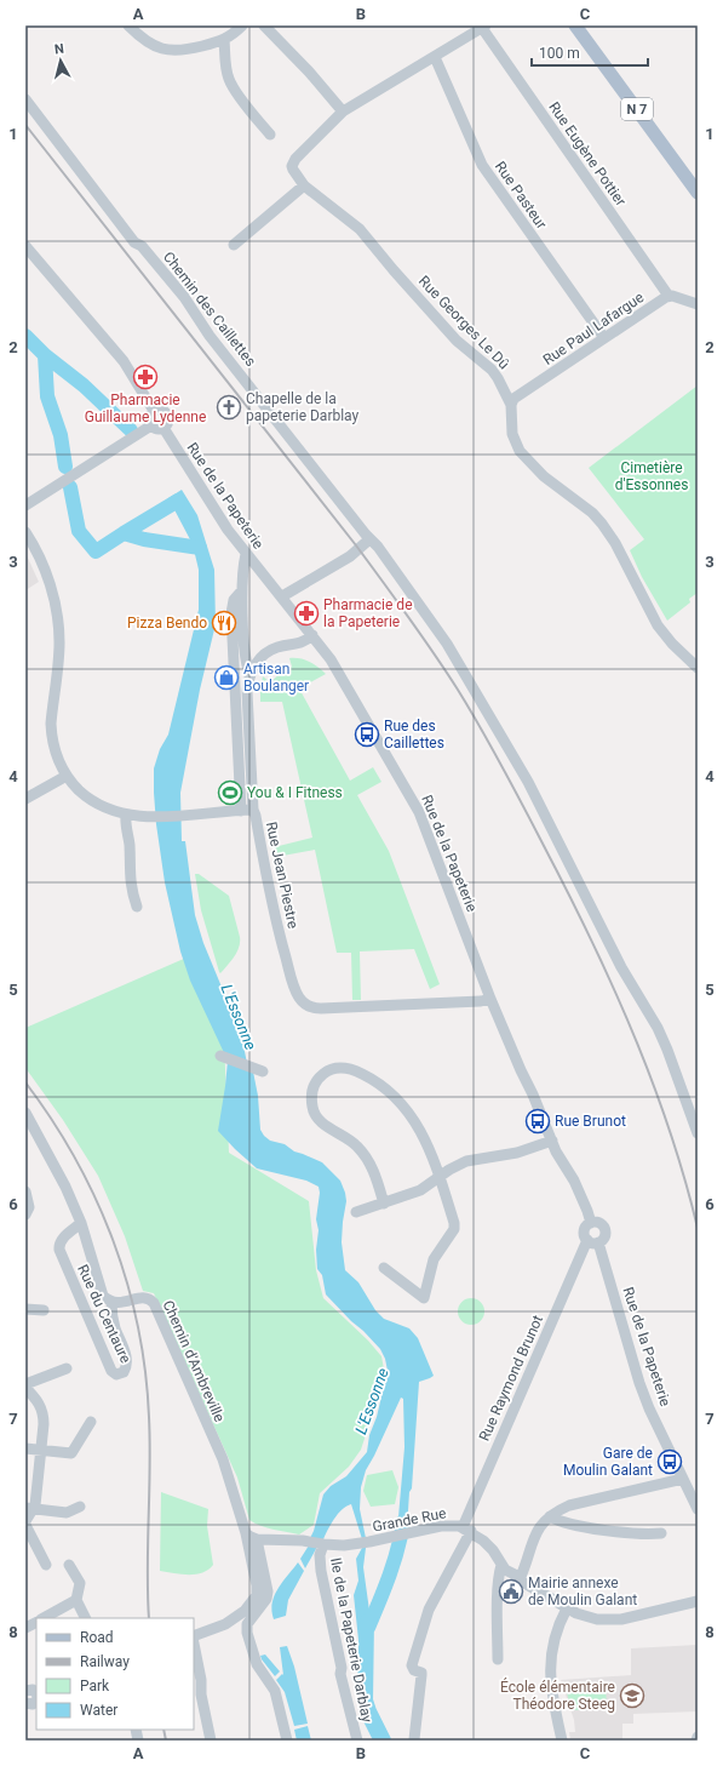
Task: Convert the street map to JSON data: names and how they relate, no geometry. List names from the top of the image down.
{
  "streets": {
    "main road": ["N 7"],
    "street": [
      "Rue Eugène Pottier",
      "Rue Pasteur",
      "Chemin des Caillettes",
      "Rue Georges Le Dû",
      "Rue Paul Lafargue",
      "Rue de la Papeterie",
      "Rue Jean Piestre",
      "Rue du Centaure",
      "Chemin d'Ambreville",
      "Rue Raymond Brunot",
      "Grande Rue",
      "Ile de la Papeterie Darblay"
    ]
  },
  "crossings": [
    ["Rue Eugène Pottier", "Rue Paul Lafargue"],
    ["Rue Pasteur", "Rue Paul Lafargue"],
    ["Rue Georges Le Dû", "Rue Paul Lafargue"],
    ["Rue de la Papeterie", "Rue Jean Piestre"],
    ["Rue de la Papeterie", "Rue Raymond Brunot"],
    ["Rue du Centaure", "Chemin d'Ambreville"],
    ["Rue Raymond Brunot", "Grande Rue"],
    ["Grande Rue", "Ile de la Papeterie Darblay"]
  ],
  "water": ["L'Essonne"],
  "parks": ["Cimetière d'Essonnes"],
  "places": {
    "pharmacy": ["Pharmacie Guillaume Lydenne", "Pharmacie de la Papeterie"],
    "church": ["Chapelle de la papeterie Darblay"],
    "restaurant": ["Pizza Bendo"],
    "shop": ["Artisan Boulanger"],
    "bus stop": ["Rue des Caillettes", "Rue Brunot", "Gare de Moulin Galant"],
    "sports": ["You & I Fitness"],
    "public building": ["Mairie annexe de Moulin Galant"],
    "school or university": ["École élémentaire Théodore Steeg"]
  },
  "legend": [
    "Road",
    "Railway",
    "Park",
    "Water"
  ],
  "scale_bar": "100 m",
  "north": "top",
  "grid": {
    "columns": ["A", "B", "C"],
    "rows": [
      "1",
      "2",
      "3",
      "4",
      "5",
      "6",
      "7",
      "8"
    ]
  }
}
